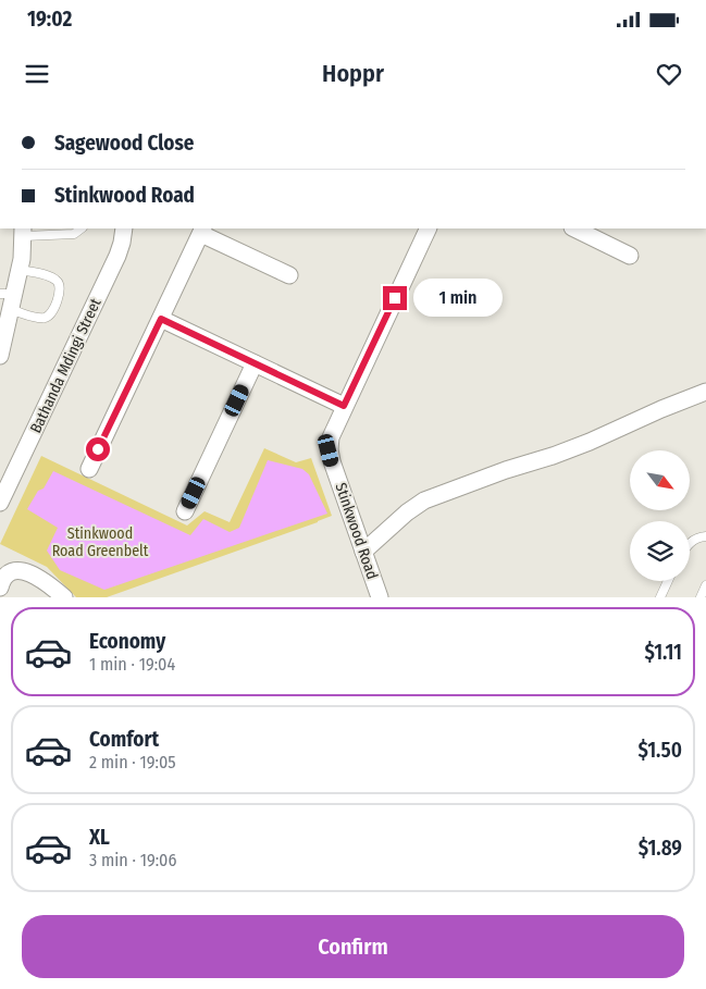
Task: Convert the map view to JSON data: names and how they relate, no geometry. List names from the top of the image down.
{
  "streets": {
    "street": ["Bathanda Mdingi Street", "Stinkwood Road"]
  },
  "parks": ["Stinkwood Road Greenbelt"],
  "north": "bottom right",
  "page": {
    "status": "19:02",
    "header": "Hoppr",
    "banner": ["Sagewood Close", "Stinkwood Road"],
    "bubble": "1 min",
    "list": [
      {
        "name": "Economy",
        "note": "1 min · 19:04",
        "value": "$1.11"
      },
      {
        "name": "Comfort",
        "note": "2 min · 19:05",
        "value": "$1.50"
      },
      {
        "name": "XL",
        "note": "3 min · 19:06",
        "value": "$1.89"
      }
    ],
    "buttons": "Confirm"
  }
}
